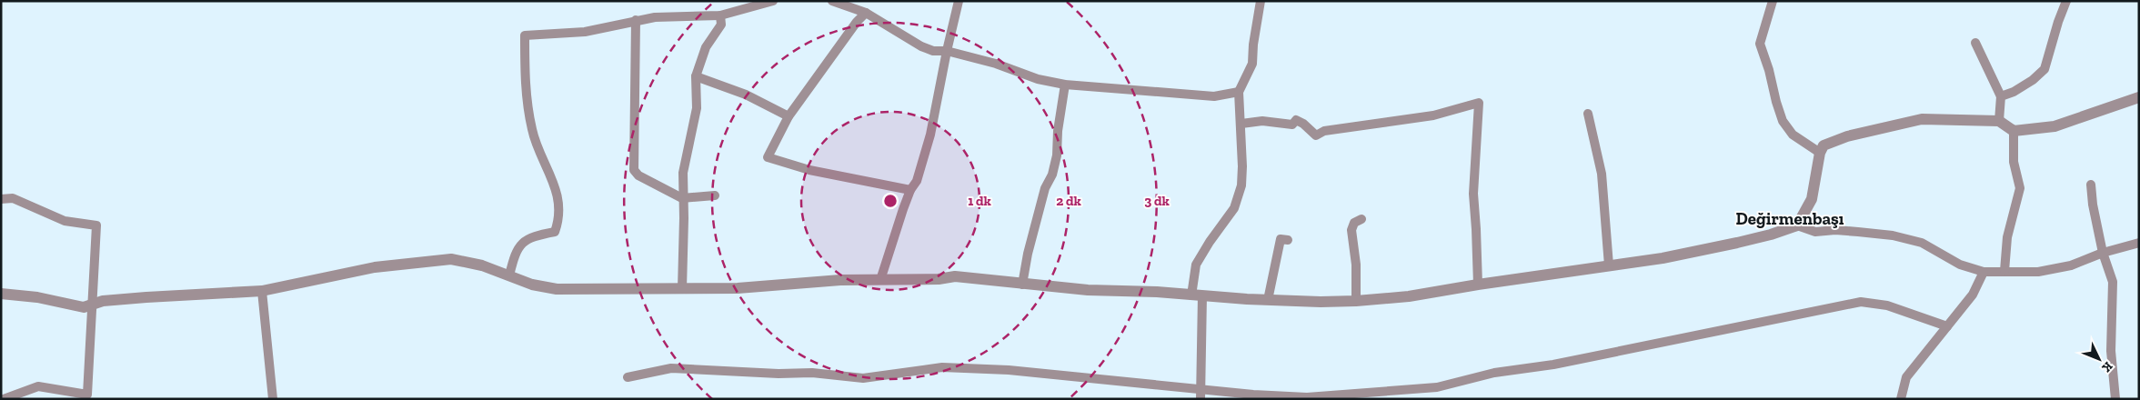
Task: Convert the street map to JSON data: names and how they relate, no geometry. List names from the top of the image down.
{
  "districts": ["Değirmenbaşı"],
  "north": "bottom right",
  "rings": ["1 dk", "2 dk", "3 dk"]
}
